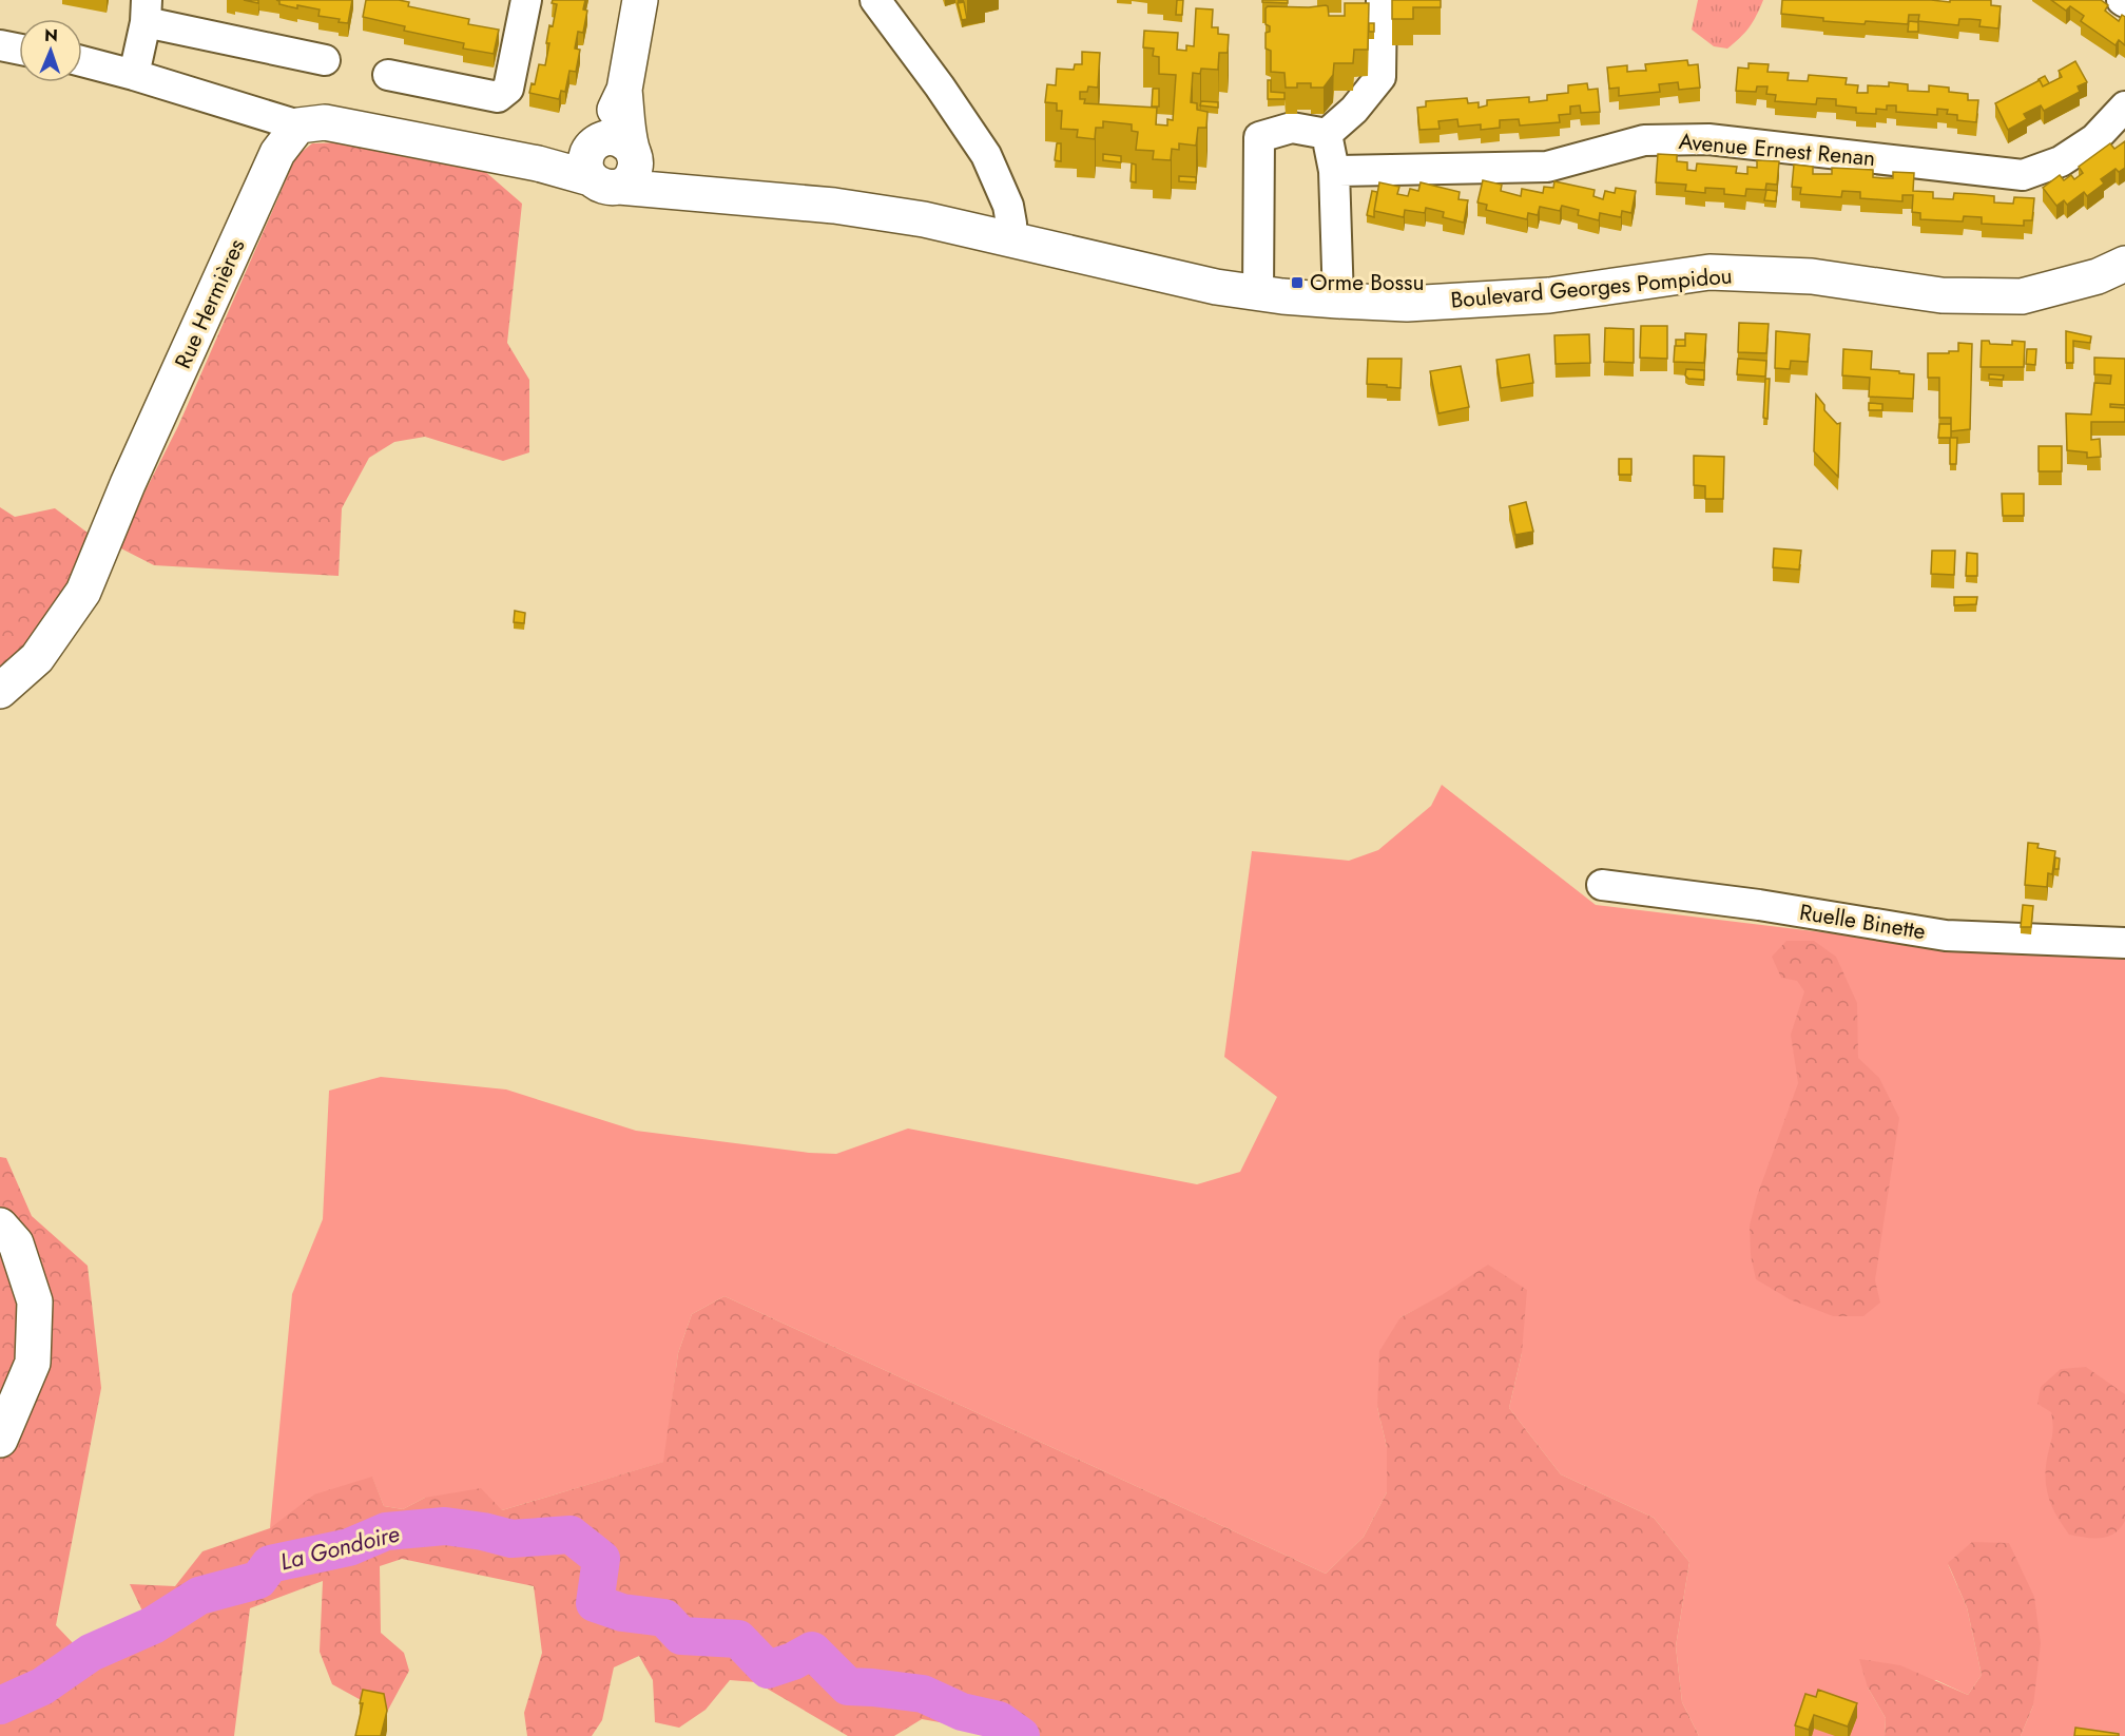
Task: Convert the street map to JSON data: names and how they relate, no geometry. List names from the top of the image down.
{
  "streets": {
    "main road": ["Boulevard Georges Pompidou", "Rue Hermières"],
    "street": ["Avenue Ernest Renan", "Ruelle Binette"]
  },
  "crossings": [
    ["Boulevard Georges Pompidou", "Rue Hermières"]
  ],
  "water": ["La Gondoire"],
  "places": {
    "transit": ["Orme Bossu"]
  },
  "north": "top"
}
